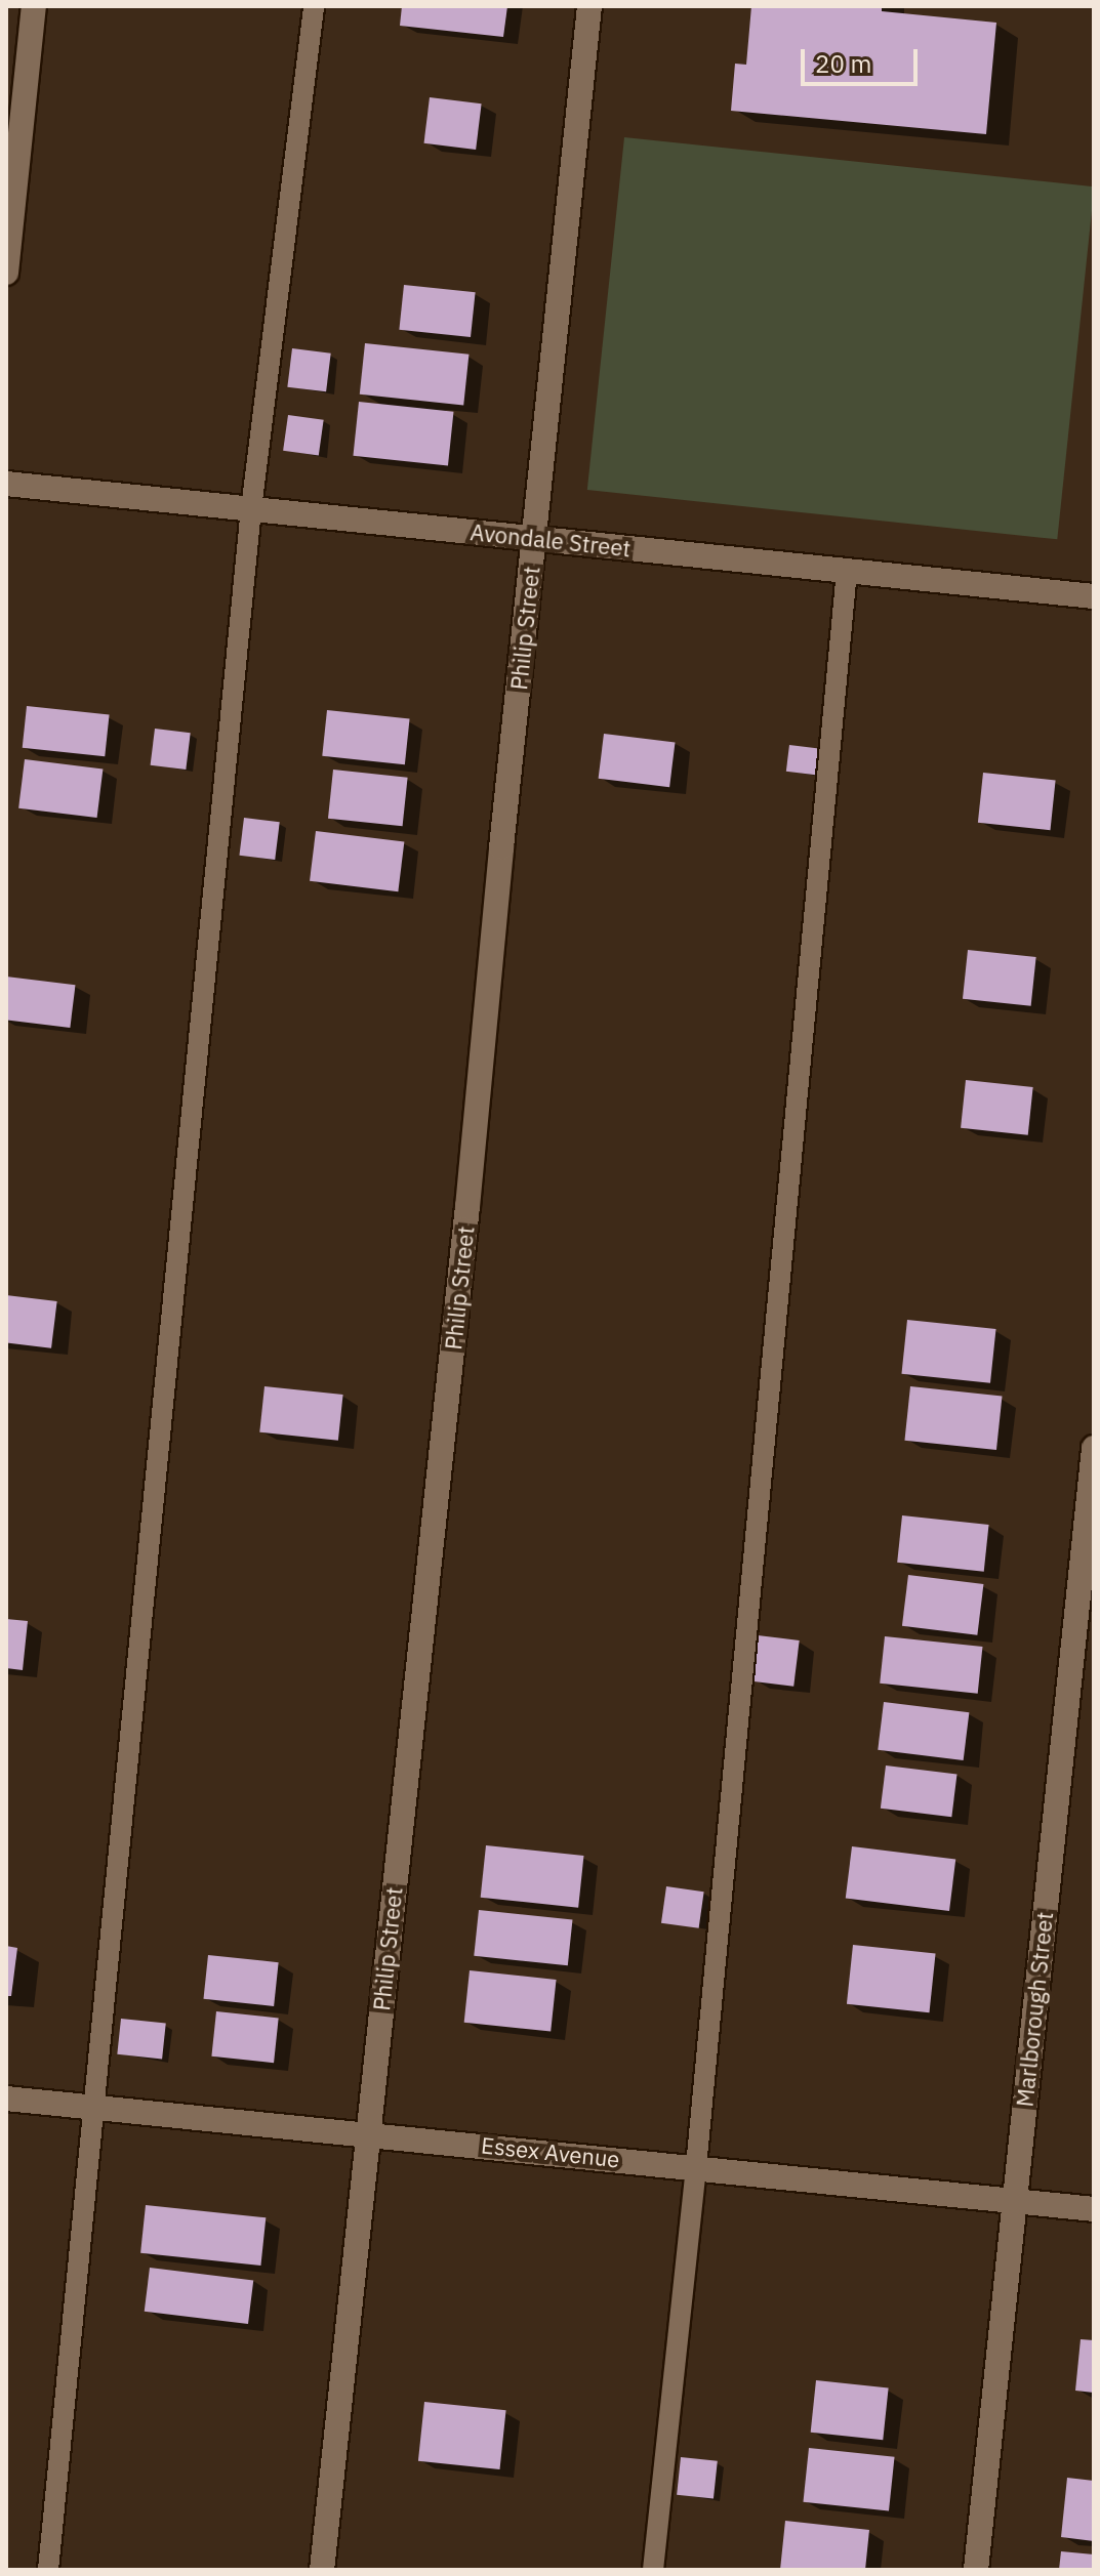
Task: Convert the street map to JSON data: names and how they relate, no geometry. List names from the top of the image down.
{
  "streets": {
    "street": [
      "Avondale Street",
      "Philip Street",
      "Marlborough Street",
      "Essex Avenue"
    ]
  },
  "crossings": [
    ["Avondale Street", "Philip Street"],
    ["Philip Street", "Essex Avenue"],
    ["Marlborough Street", "Essex Avenue"]
  ],
  "scale_bar": "20 m"
}
